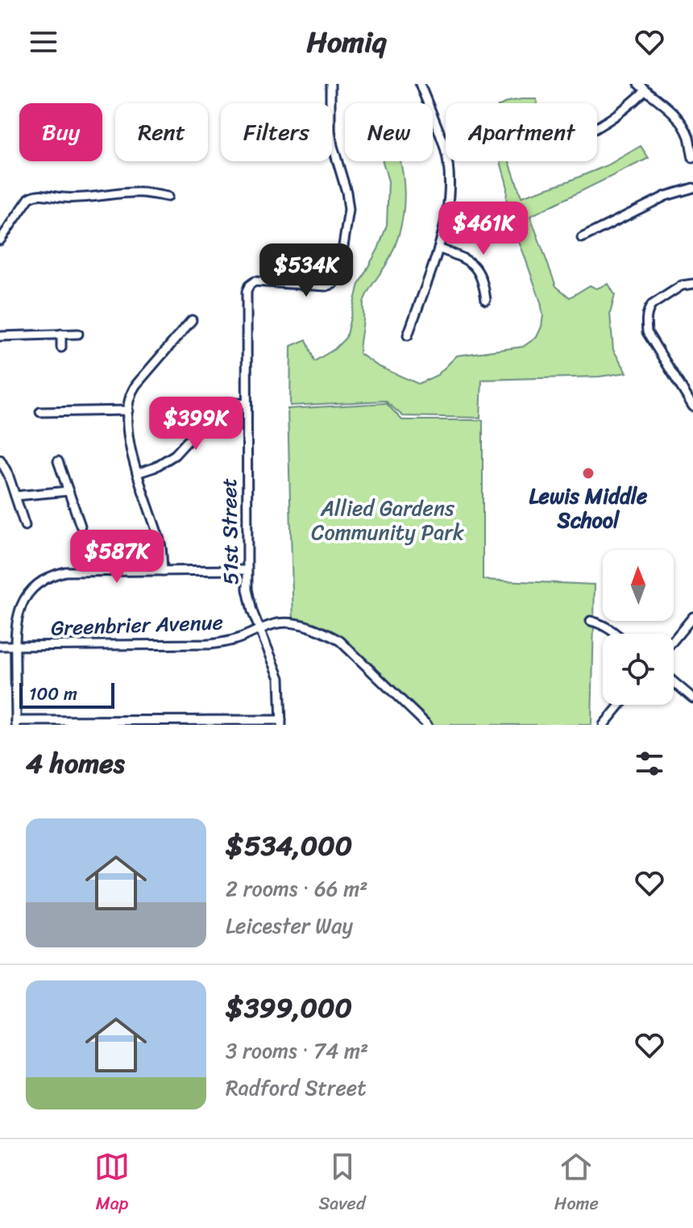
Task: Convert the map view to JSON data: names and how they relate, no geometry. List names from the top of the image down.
{
  "streets": {
    "street": ["51st Street", "Greenbrier Avenue"]
  },
  "crossings": [
    ["51st Street", "Greenbrier Avenue"]
  ],
  "parks": ["Allied Gardens Community Park"],
  "places": ["Lewis Middle School"],
  "scale_bar": "100 m",
  "north": "top",
  "page": {
    "header": "Homiq",
    "chip": [
      "Buy",
      "Rent",
      "Filters",
      "New",
      "Apartment"
    ],
    "price": [
      "$461K",
      "$534K",
      "$399K",
      "$587K"
    ],
    "scale": "100 m",
    "heading": "4 homes",
    "list": [
      {
        "name": "$534,000",
        "note": "2 rooms · 66 m² · Leicester Way"
      },
      {
        "name": "$399,000",
        "note": "3 rooms · 74 m² · Radford Street"
      }
    ],
    "tabs": ["Map", "Saved", "Home"]
  }
}
